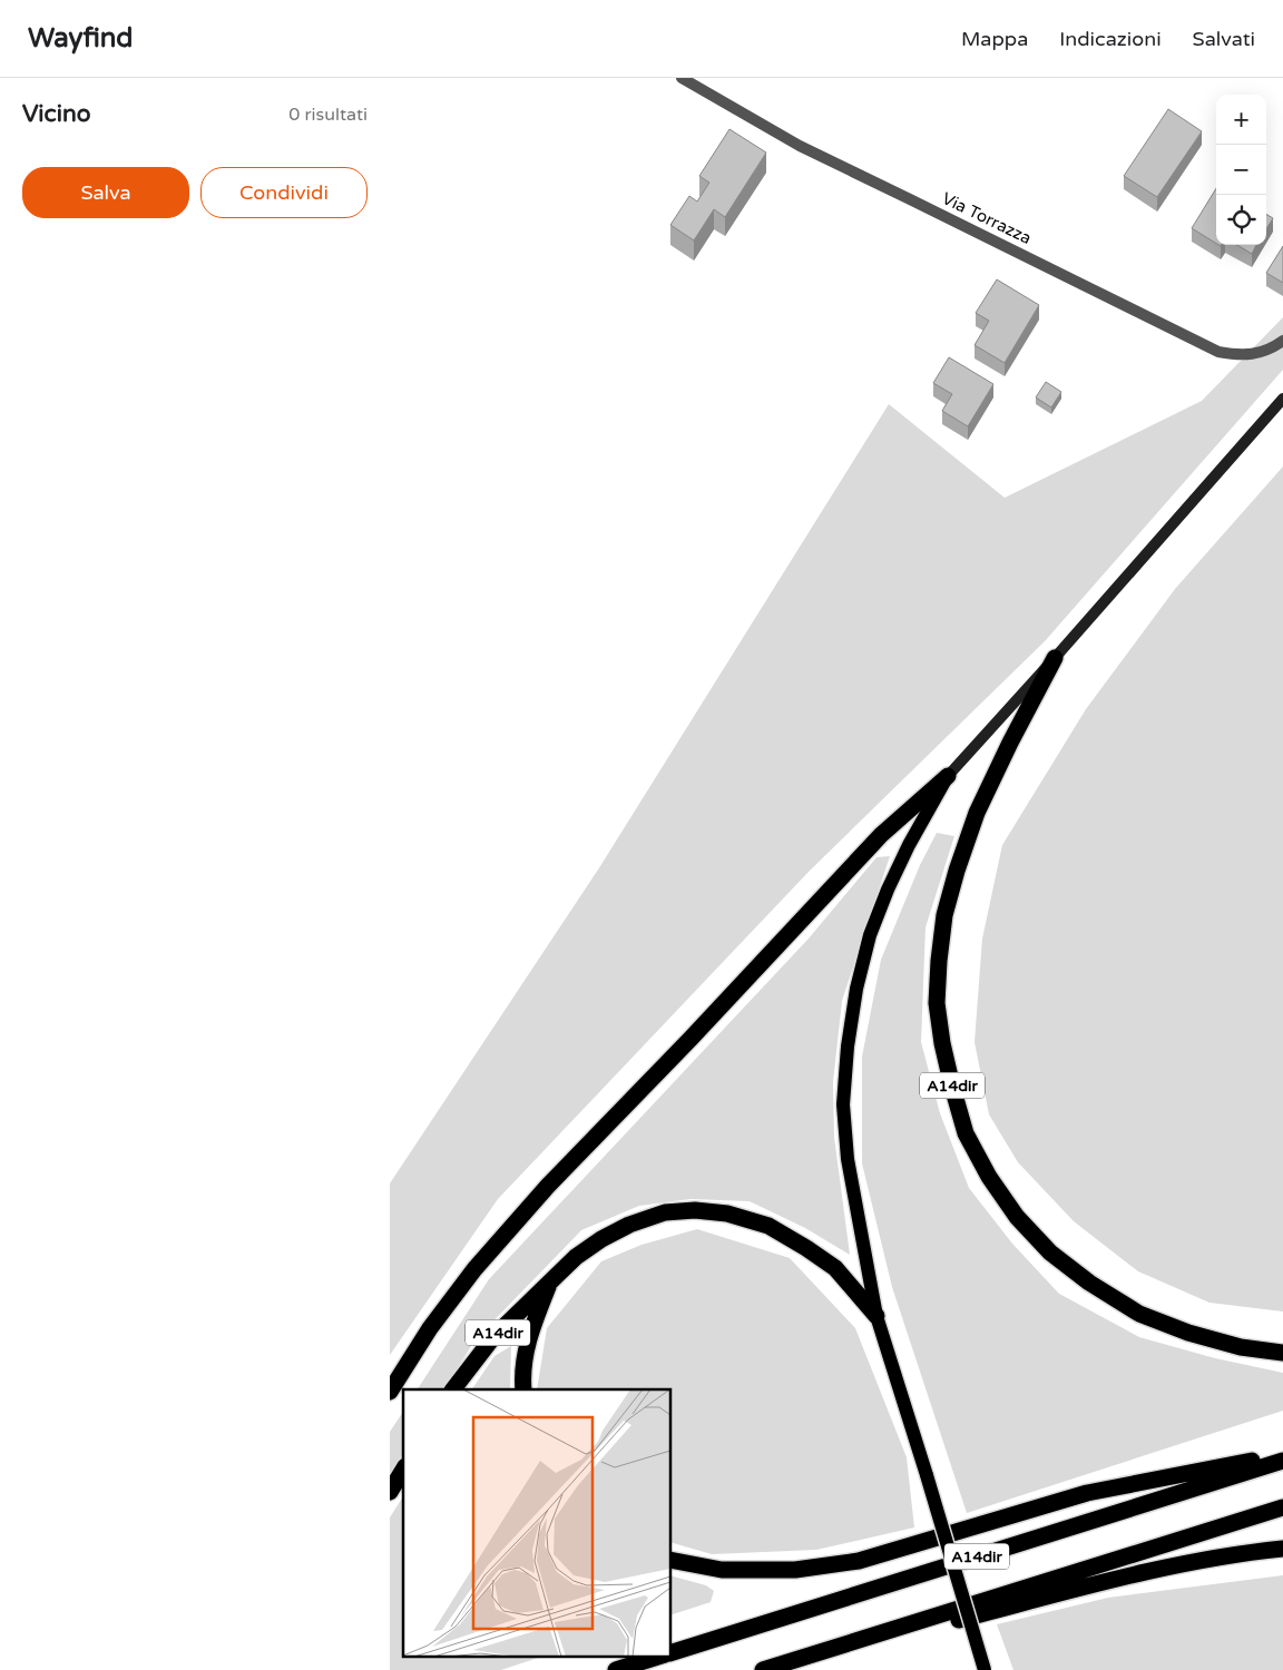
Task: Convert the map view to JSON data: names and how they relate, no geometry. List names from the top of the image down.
{
  "streets": {
    "highway": ["A14dir"],
    "street": ["Via Torrazza"]
  },
  "page": {
    "header": "Wayfind",
    "nav": ["Mappa", "Indicazioni", "Salvati"],
    "heading": ["Vicino", "0 risultati"],
    "map_buttons": ["+", "−"],
    "buttons": ["Salva", "Condividi"]
  }
}
